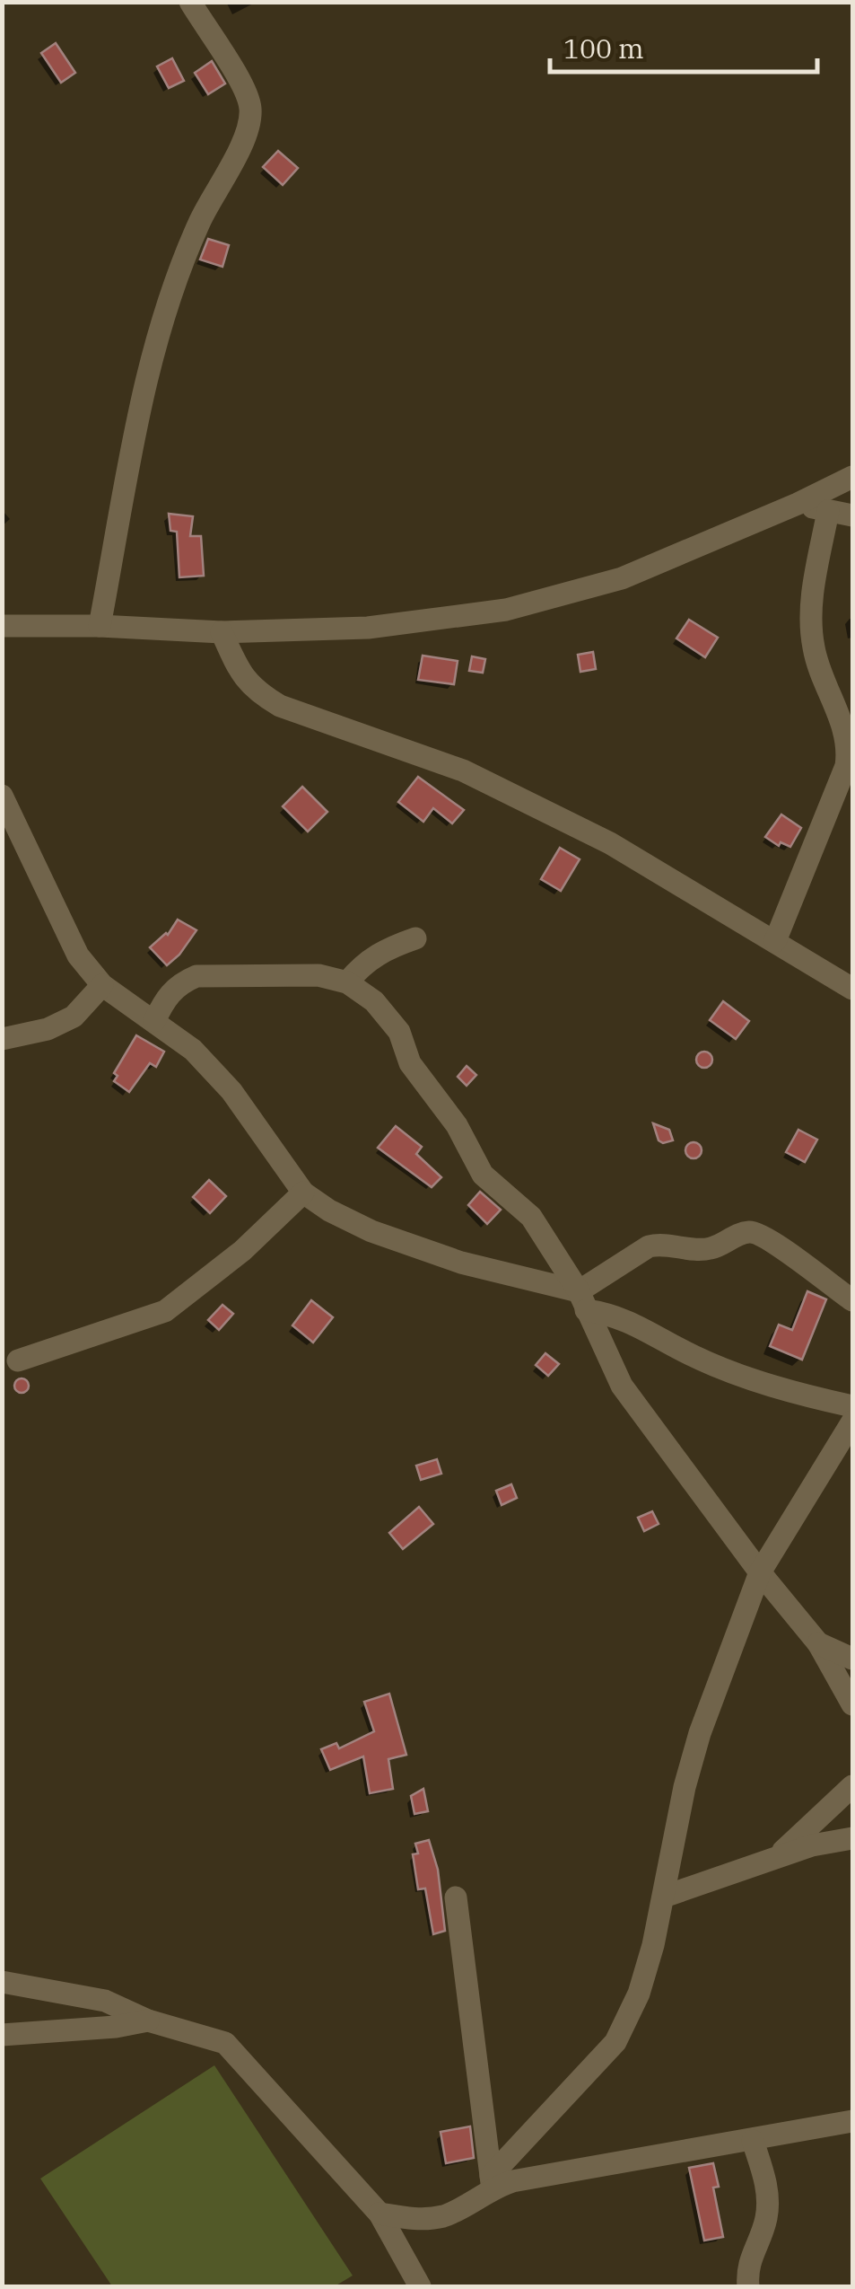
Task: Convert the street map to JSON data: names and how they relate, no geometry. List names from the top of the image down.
{
  "scale_bar": "100 m"
}
